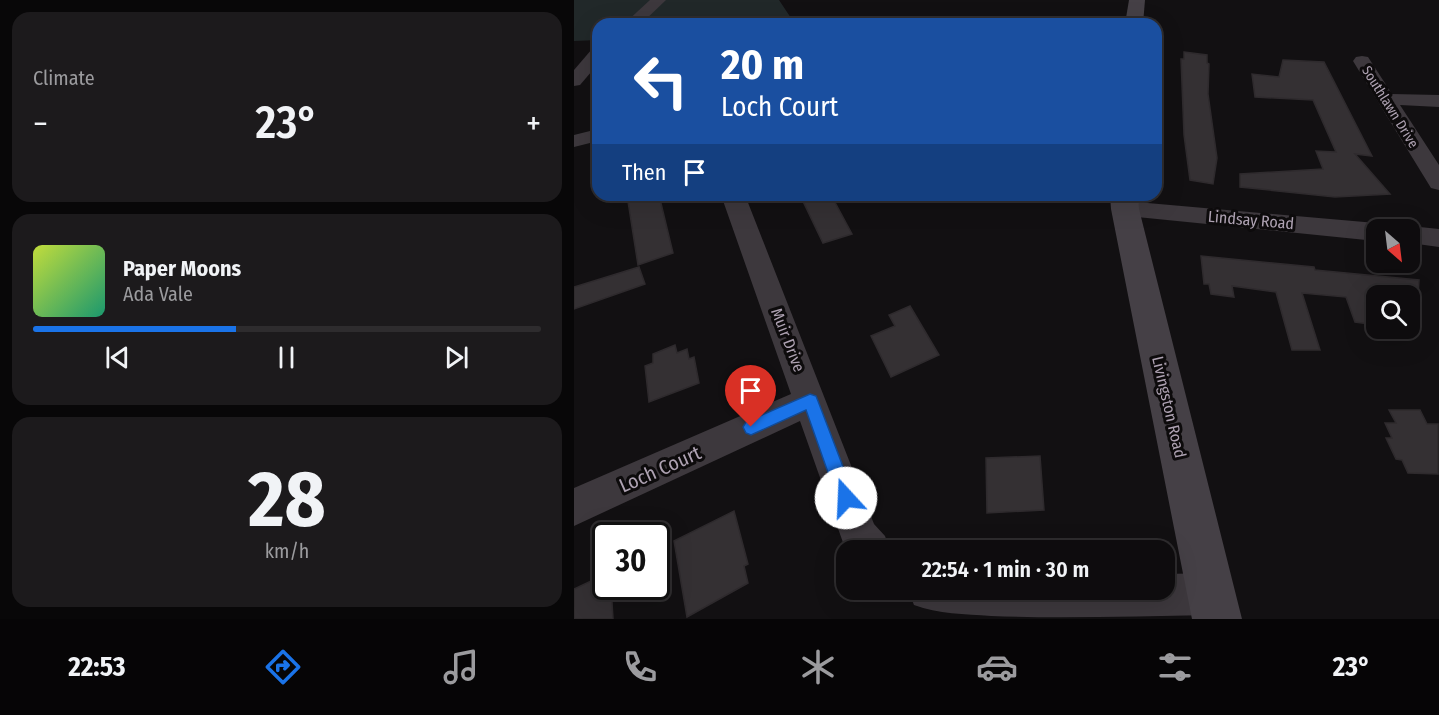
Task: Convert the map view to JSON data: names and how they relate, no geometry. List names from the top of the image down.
{
  "streets": {
    "main road": ["Livingston Road"],
    "street": [
      "Southlawn Drive",
      "Lindsay Road",
      "Muir Drive",
      "Loch Court"
    ]
  },
  "crossings": [
    ["Lindsay Road", "Livingston Road"],
    ["Muir Drive", "Loch Court"]
  ],
  "north": "bottom right",
  "page": {
    "tile": [
      "Climate",
      ["28", "km/h"]
    ],
    "turn": ["20 m", "Loch Court"],
    "heat": ["−", "23°", "+"],
    "then": "Then",
    "song": ["Paper Moons", "Ada Vale"],
    "limit": "30",
    "trip": "22:54 · 1 min · 30 m",
    "tabs": ["22:53", "23°"]
  }
}
